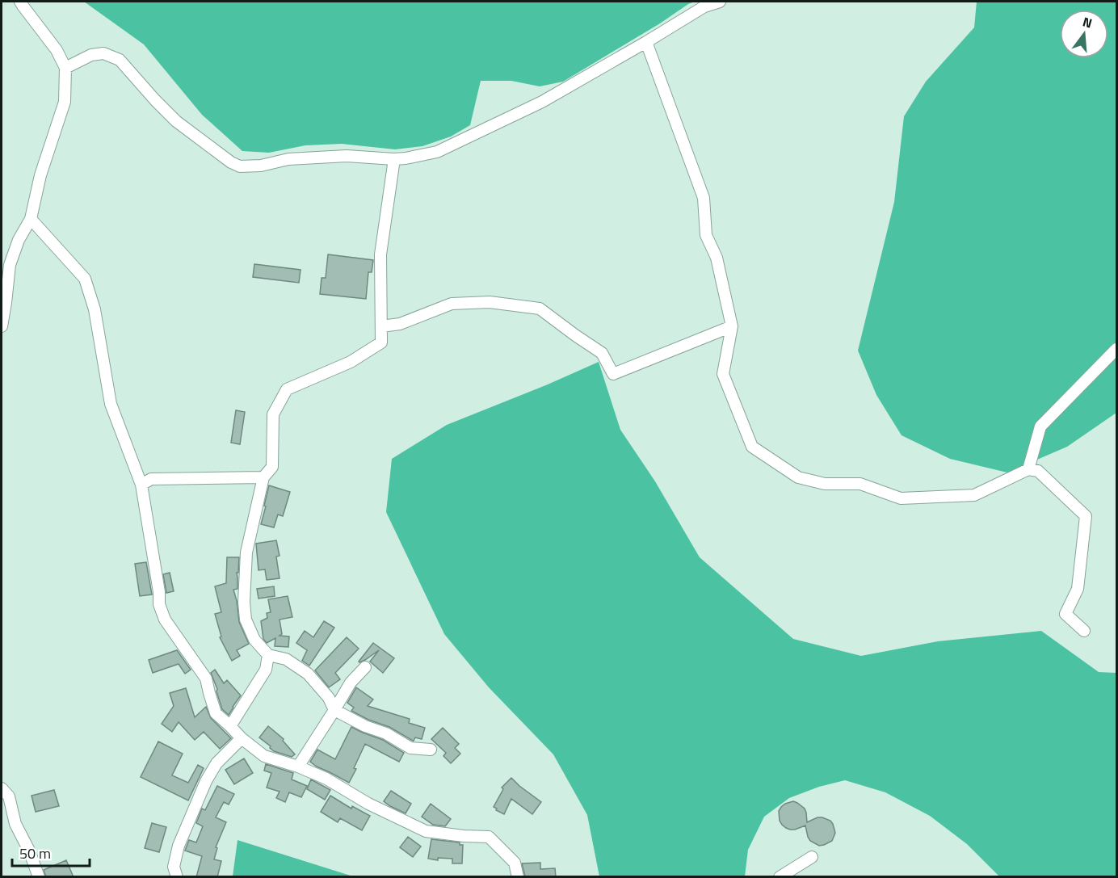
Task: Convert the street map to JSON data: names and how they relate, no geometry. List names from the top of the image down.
{
  "scale_bar": "50 m",
  "north": "top"
}
